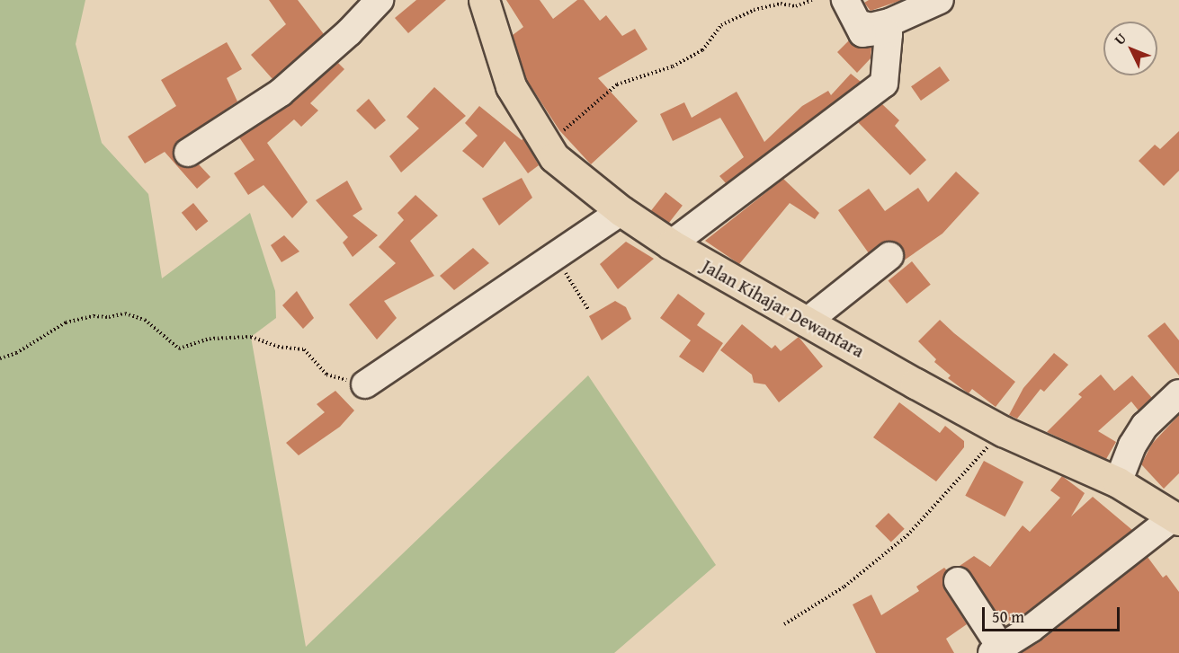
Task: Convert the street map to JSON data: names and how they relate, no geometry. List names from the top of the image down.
{
  "streets": {
    "main road": ["Jalan Kihajar Dewantara"]
  },
  "scale_bar": "50 m",
  "north": "top left"
}
